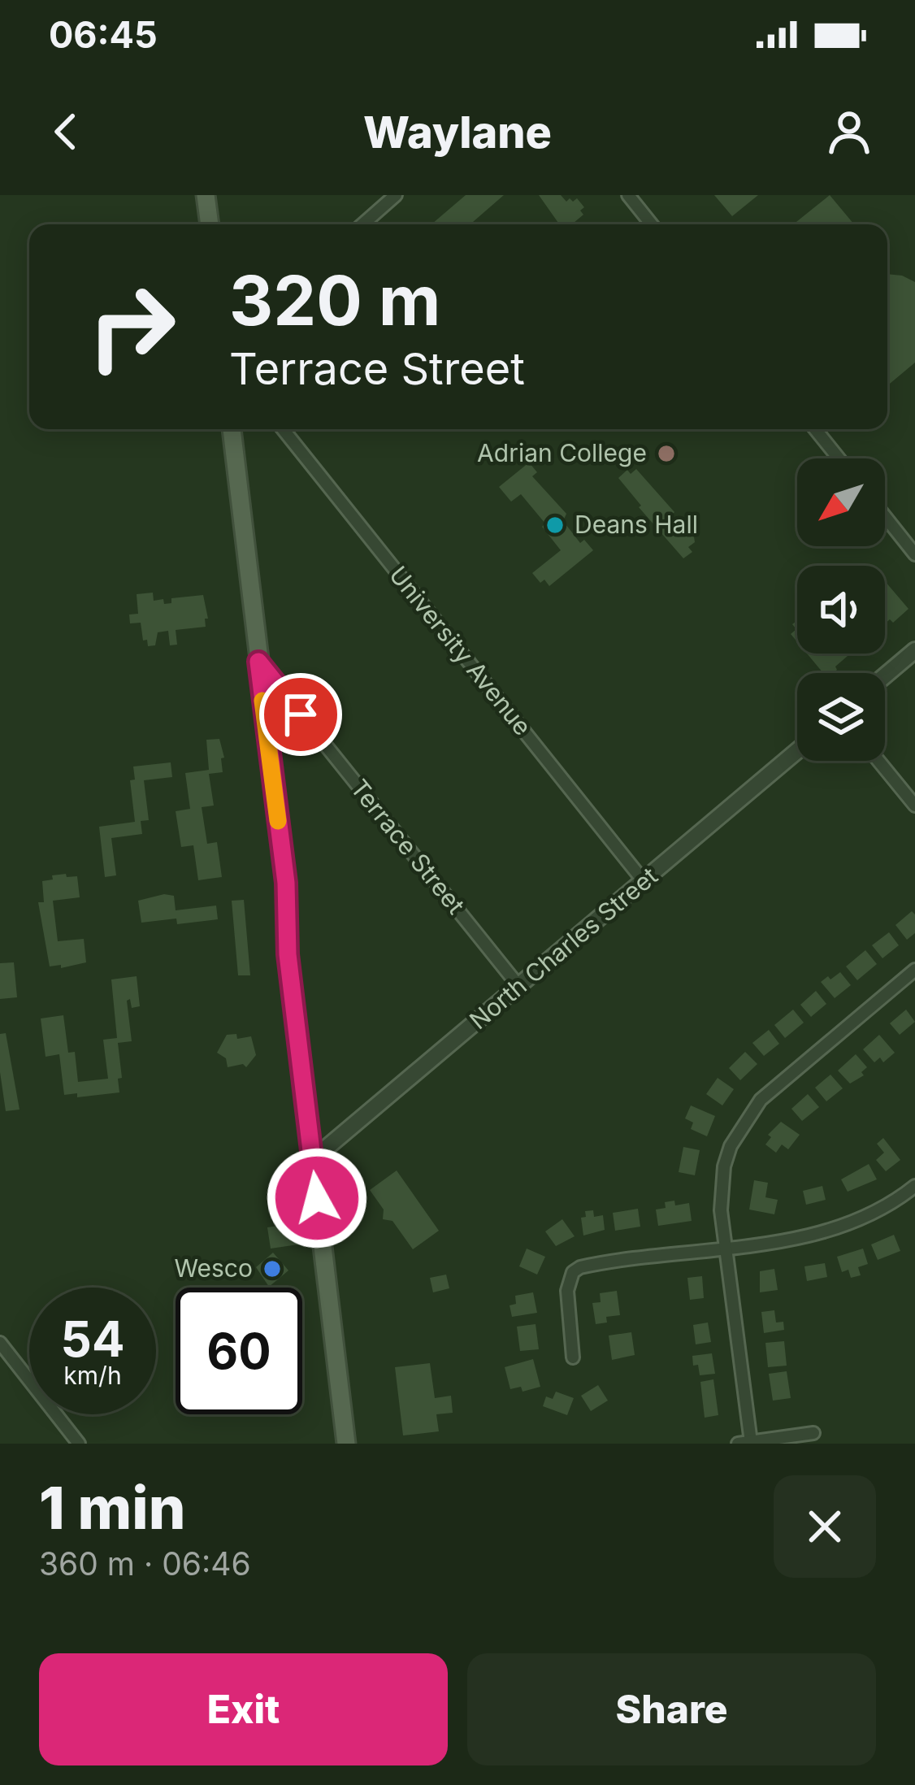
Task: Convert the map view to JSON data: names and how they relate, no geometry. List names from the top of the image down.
{
  "streets": {
    "street": ["University Avenue", "Terrace Street", "North Charles Street"]
  },
  "crossings": [
    ["University Avenue", "North Charles Street"],
    ["Terrace Street", "North Charles Street"]
  ],
  "places": ["Adrian College", "Deans Hall", "Wesco"],
  "north": "bottom left",
  "page": {
    "status": "06:45",
    "header": "Waylane",
    "turn": ["320 m", "Terrace Street"],
    "speed": "54 km/h",
    "limit": "60",
    "heading": ["1 min", "360 m · 06:46"],
    "buttons": ["Exit", "Share"]
  }
}
